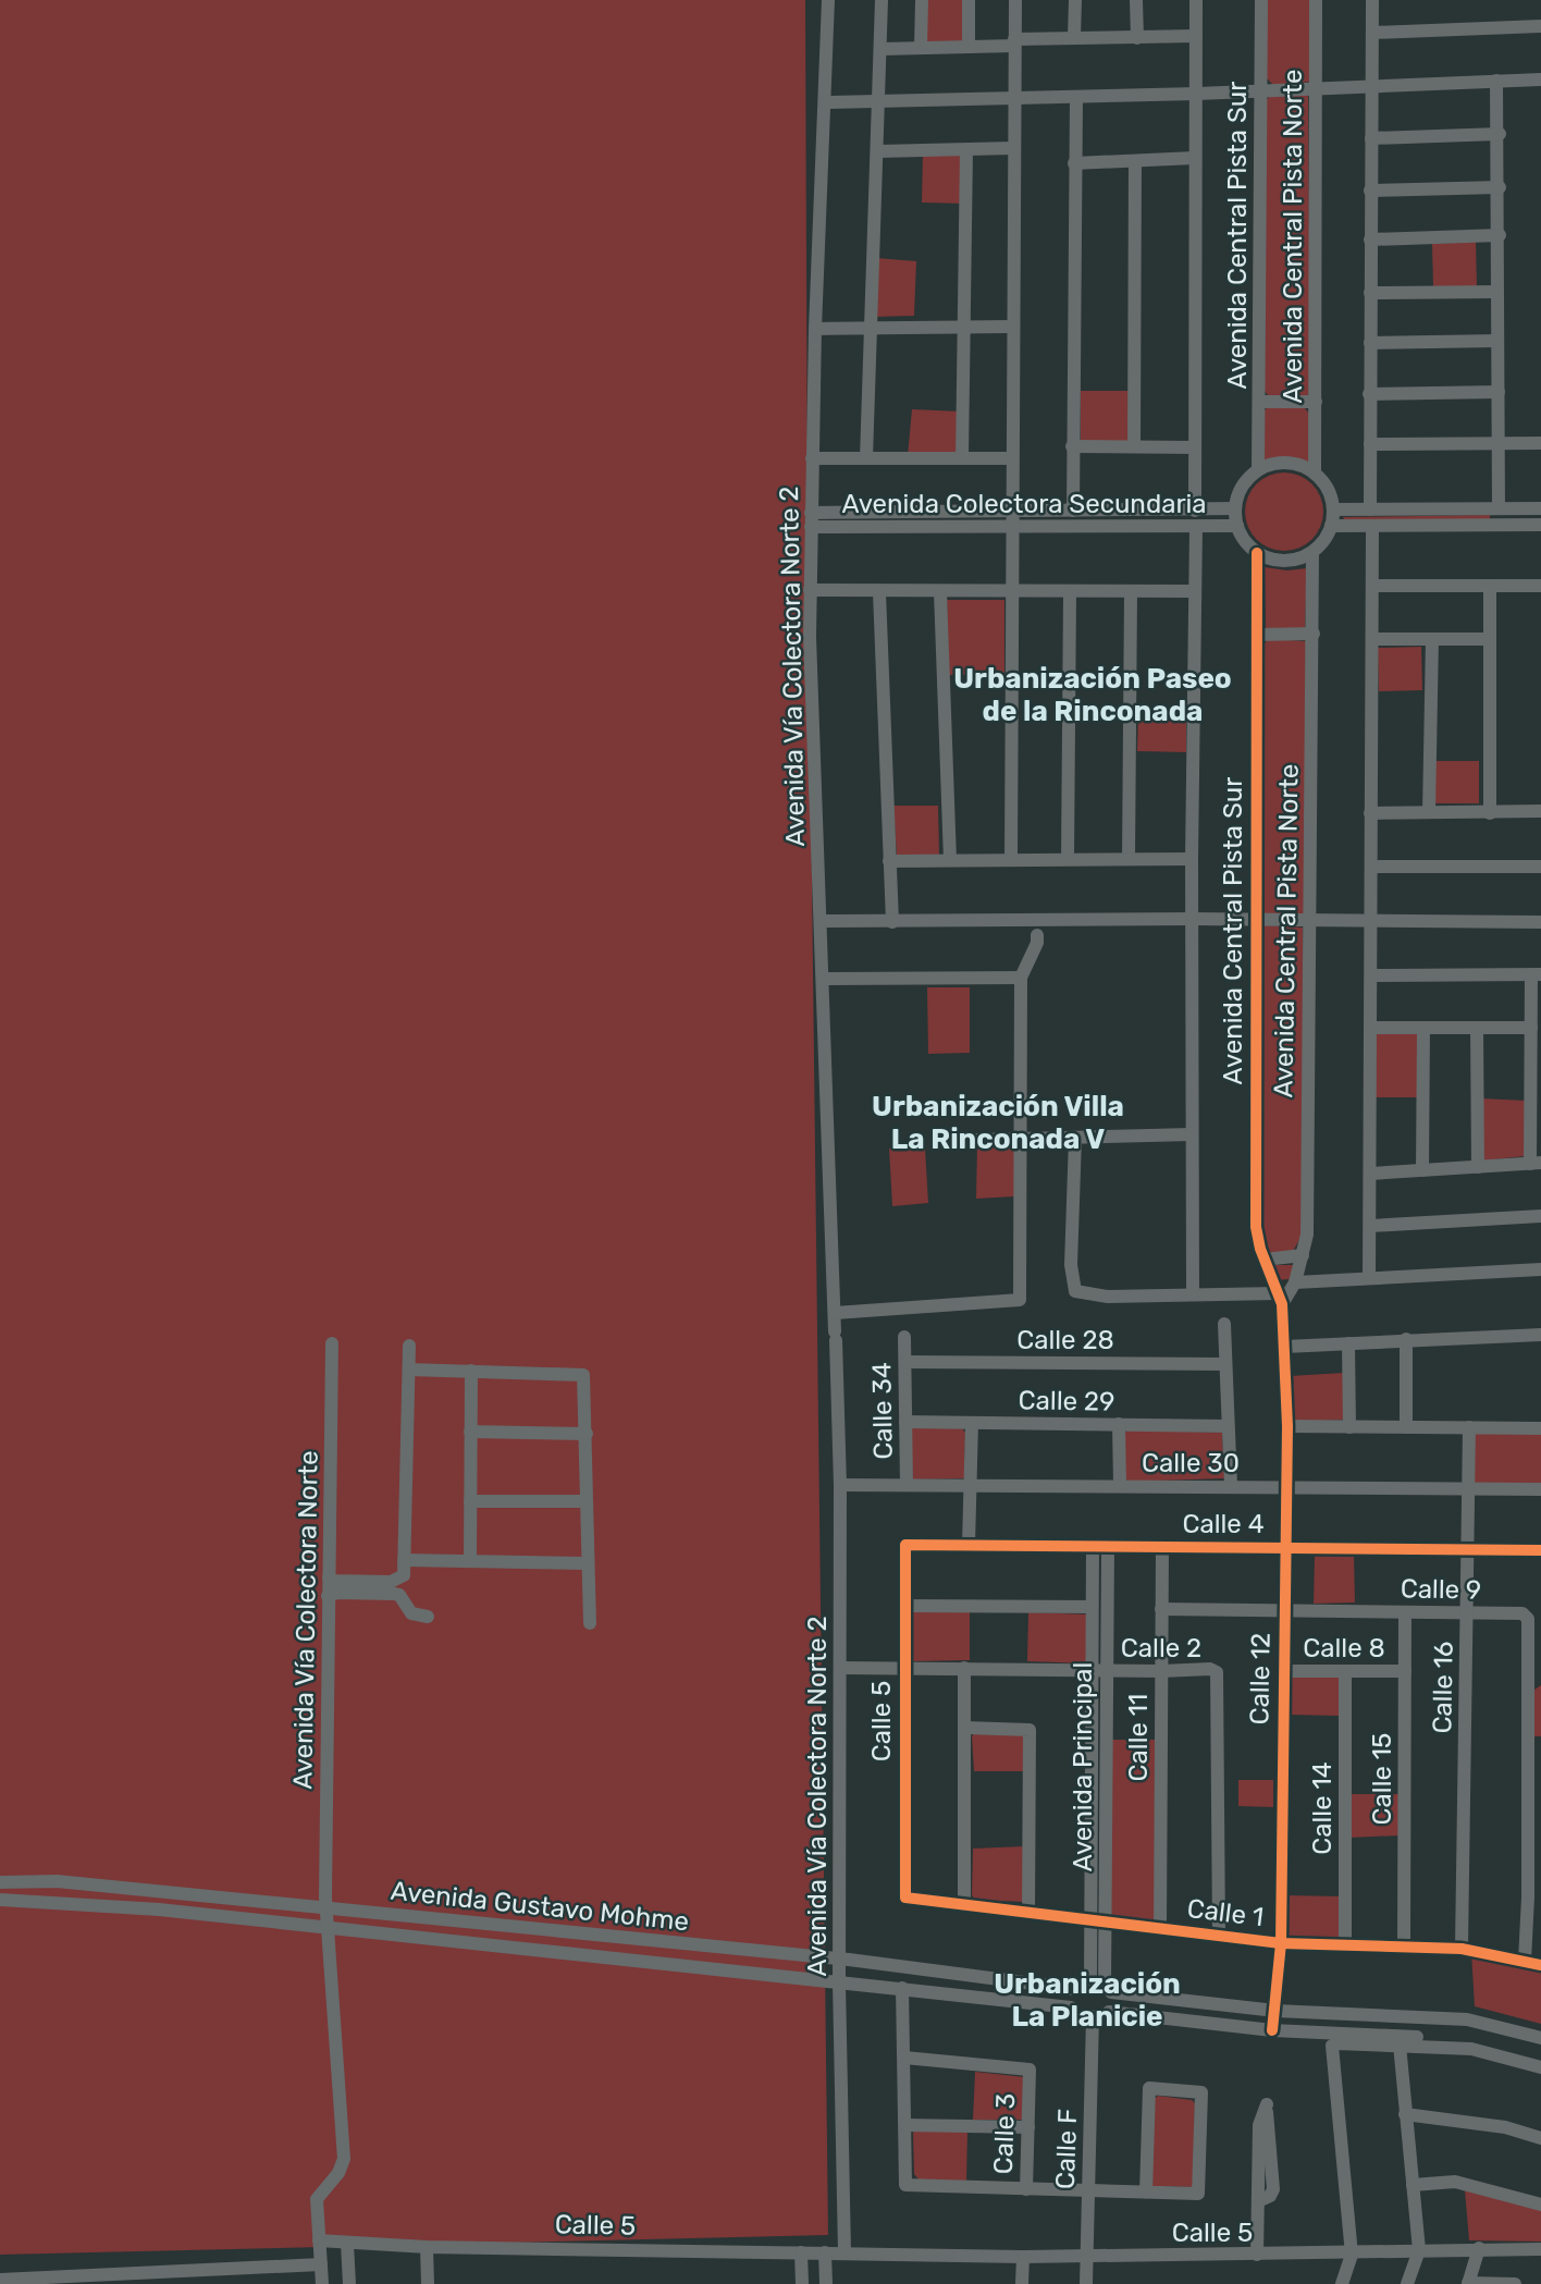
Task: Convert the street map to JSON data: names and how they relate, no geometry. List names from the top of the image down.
{
  "streets": {
    "street": [
      "Avenida Central Pista Sur",
      "Avenida Central Pista Norte",
      "Avenida Colectora Secundaria",
      "Avenida Vía Colectora Norte 2",
      "Calle 28",
      "Calle 29",
      "Calle 34",
      "Calle 30",
      "Calle 4",
      "Calle 9",
      "Avenida Vía Colectora Norte",
      "Calle 2",
      "Calle 8",
      "Calle 12",
      "Calle 16",
      "Calle 5",
      "Calle 11",
      "Avenida Principal",
      "Calle 15",
      "Calle 14",
      "Avenida Gustavo Mohme",
      "Calle 1",
      "Calle 3",
      "Calle F"
    ]
  },
  "crossings": [
    ["Avenida Central Pista Sur", "Avenida Central Pista Norte"],
    ["Avenida Central Pista Sur", "Avenida Colectora Secundaria"],
    ["Avenida Central Pista Sur", "Calle 12"],
    ["Avenida Central Pista Norte", "Avenida Colectora Secundaria"],
    ["Avenida Central Pista Norte", "Calle 12"],
    ["Avenida Colectora Secundaria", "Avenida Vía Colectora Norte 2"],
    ["Avenida Vía Colectora Norte 2", "Calle 30"],
    ["Avenida Vía Colectora Norte 2", "Calle 2"],
    ["Avenida Vía Colectora Norte 2", "Calle 5"],
    ["Avenida Vía Colectora Norte 2", "Avenida Gustavo Mohme"],
    ["Calle 28", "Calle 34"],
    ["Calle 29", "Calle 34"],
    ["Calle 34", "Calle 30"],
    ["Calle 30", "Calle 12"],
    ["Calle 30", "Calle 16"],
    ["Calle 4", "Calle 12"],
    ["Calle 4", "Calle 16"],
    ["Calle 4", "Calle 5"],
    ["Calle 4", "Calle 11"],
    ["Calle 4", "Avenida Principal"],
    ["Calle 9", "Calle 12"],
    ["Calle 9", "Calle 16"],
    ["Calle 9", "Calle 11"],
    ["Calle 9", "Calle 15"],
    ["Calle 9", "Calle 1"],
    ["Avenida Vía Colectora Norte", "Avenida Gustavo Mohme"],
    ["Calle 2", "Calle 5"],
    ["Calle 2", "Calle 11"],
    ["Calle 2", "Avenida Principal"],
    ["Calle 2", "Calle 1"],
    ["Calle 8", "Calle 12"],
    ["Calle 8", "Calle 15"],
    ["Calle 8", "Calle 14"],
    ["Calle 12", "Calle 1"],
    ["Calle 16", "Calle 1"],
    ["Calle 5", "Calle 1"],
    ["Calle 5", "Calle F"],
    ["Calle 11", "Calle 1"],
    ["Avenida Principal", "Calle 1"],
    ["Calle 15", "Calle 1"],
    ["Calle 14", "Calle 1"],
    ["Avenida Gustavo Mohme", "Calle F"]
  ],
  "districts": ["Urbanización Paseo de la Rinconada", "Urbanización Villa La Rinconada V", "Urbanización La Planicie"]
}
